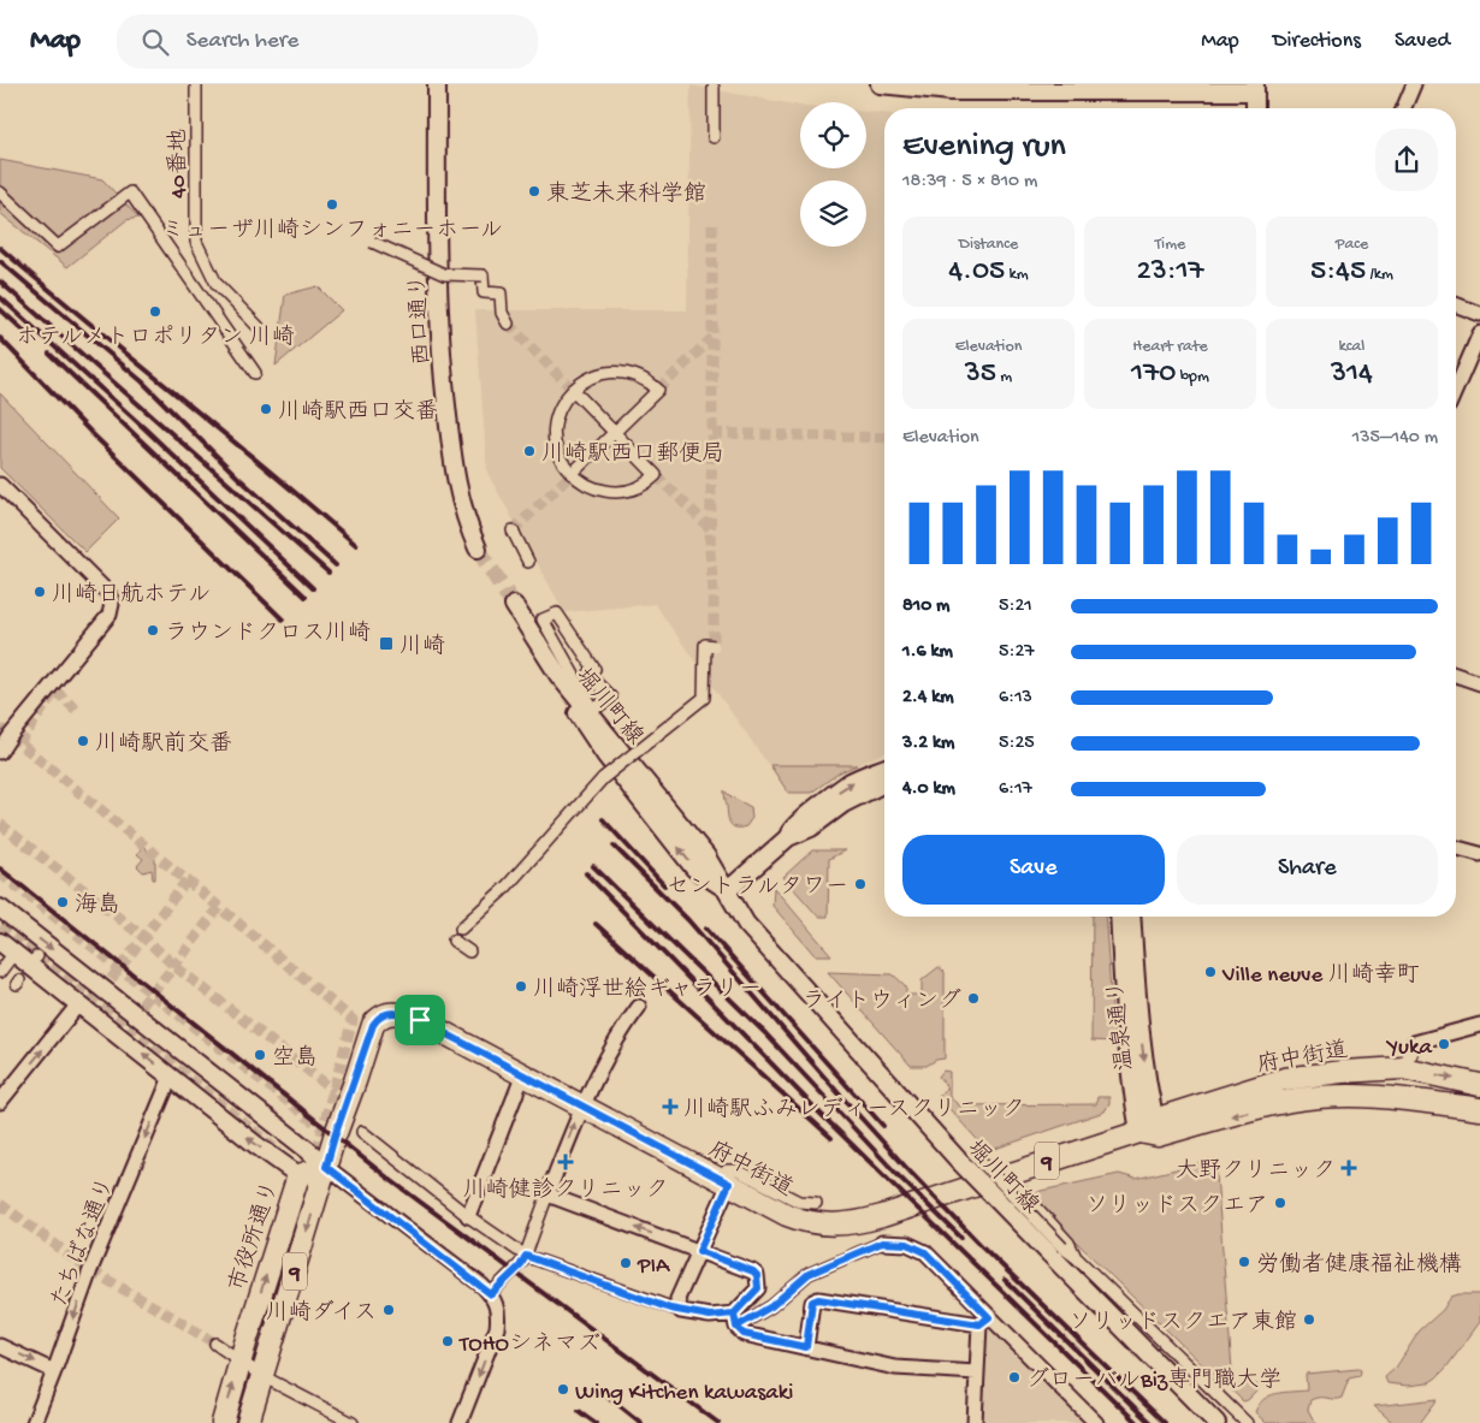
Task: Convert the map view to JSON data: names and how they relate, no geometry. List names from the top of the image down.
{
  "streets": {
    "main road": ["府中街道", "9", "市役所通り"],
    "street": [
      "40番地",
      "西口通り",
      "堀川町線",
      "温泉通り",
      "たちばな通り"
    ]
  },
  "crossings": [
    ["温泉通り", "府中街道"],
    ["府中街道", "9"],
    ["府中街道", "市役所通り"],
    ["9", "市役所通り"]
  ],
  "one_way": ["たちばな通り"],
  "places": {
    "other": [
      "東芝未来科学館",
      "ミューザ川崎シンフォニーホール",
      "ホテルメトロポリタン 川崎",
      "川崎駅西口交番",
      "川崎駅西口郵便局",
      "川崎日航ホテル",
      "ラウンドクロス川崎",
      "川崎駅前交番",
      "セントラルタワー",
      "海島",
      "Ville neuve 川崎幸町",
      "川崎浮世絵ギャラリー",
      "ライトウィング",
      "Yuka",
      "空島",
      "ソリッドスクエア",
      "労働者健康福祉機構",
      "PIA",
      "川崎ダイス",
      "ソリッドスクエア東館",
      "TOHOシネマズ",
      "グローバルBiz専門職大学",
      "Wing Kitchen kawasaki"
    ],
    "transit": ["川崎"],
    "health": ["川崎駅ふみレディースクリニック", "川崎健診クリニック", "大野クリニック"]
  },
  "page": {
    "header": "Map",
    "search": "Search here",
    "nav": ["Map", "Directions", "Saved"],
    "heading": ["Evening run", "18:39 · 5 × 810 m"],
    "stats": [
      ["Distance", "4.05 km"],
      ["Time", "23:17"],
      ["Pace", "5:45 /km"],
      ["Elevation", "35 m"],
      ["Heart rate", "170 bpm"],
      ["kcal", "314"]
    ],
    "chart": ["Elevation", "135–140 m"],
    "list": [
      {
        "name": "810 m",
        "note": "5:21"
      },
      {
        "name": "1.6 km",
        "note": "5:27"
      },
      {
        "name": "2.4 km",
        "note": "6:13"
      },
      {
        "name": "3.2 km",
        "note": "5:25"
      },
      {
        "name": "4.0 km",
        "note": "6:17"
      }
    ],
    "buttons": ["Save", "Share"]
  }
}
